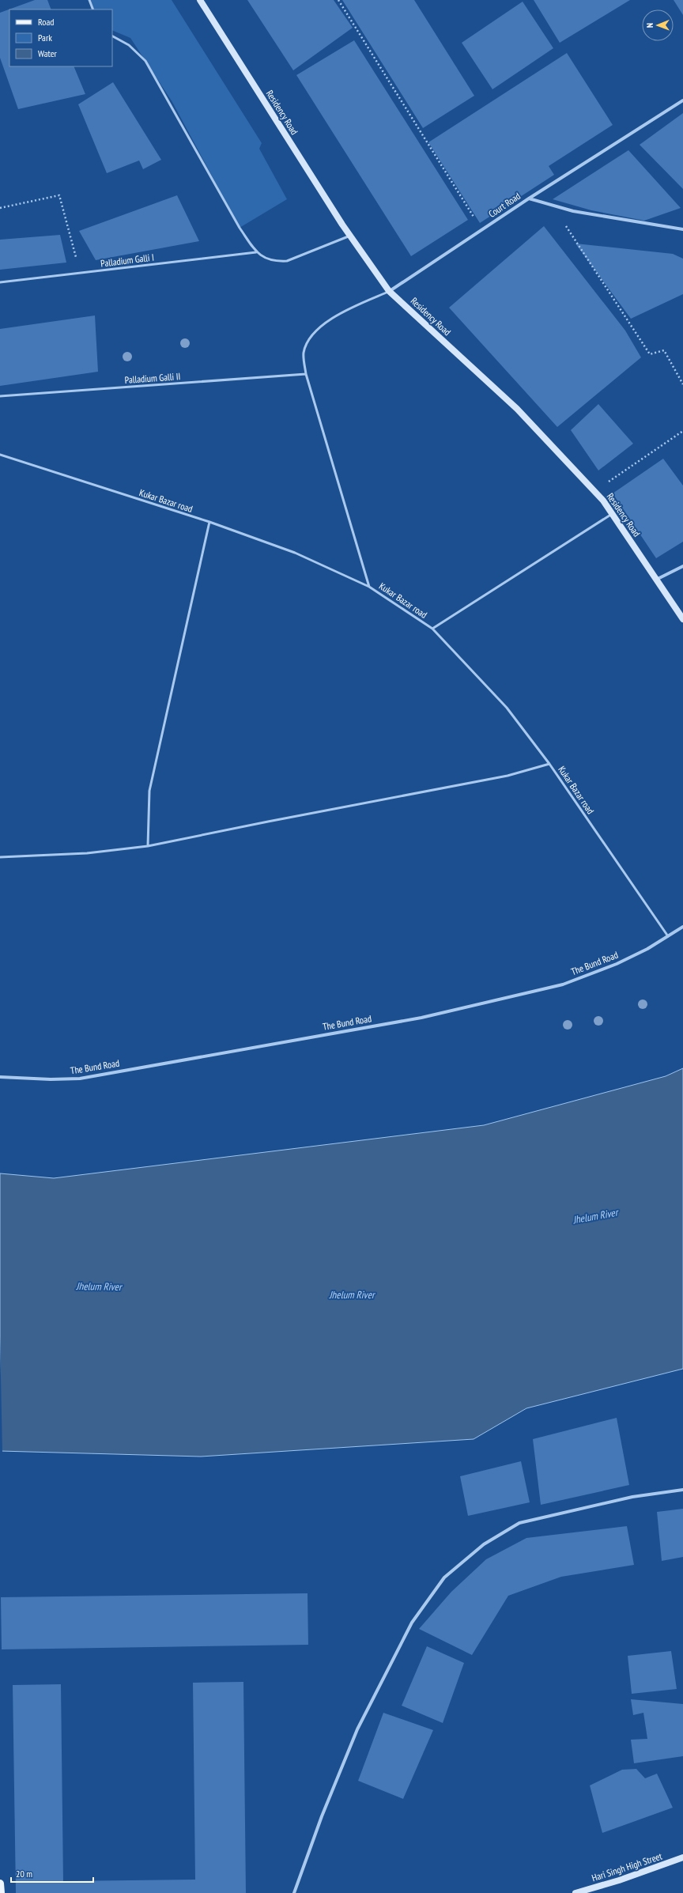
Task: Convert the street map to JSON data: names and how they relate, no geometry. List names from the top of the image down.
{
  "streets": {
    "main road": ["Residency Road", "Hari Singh High Street"],
    "street": ["Court Road", "The Bund Road"],
    "lane": ["Palladium Galli I", "Palladium Galli II", "Kukar Bazar road"]
  },
  "crossings": [
    ["Residency Road", "Court Road"],
    ["Kukar Bazar road", "The Bund Road"]
  ],
  "water": ["Jhelum River"],
  "legend": ["Road", "Park", "Water"],
  "scale_bar": "20 m",
  "north": "left"
}
